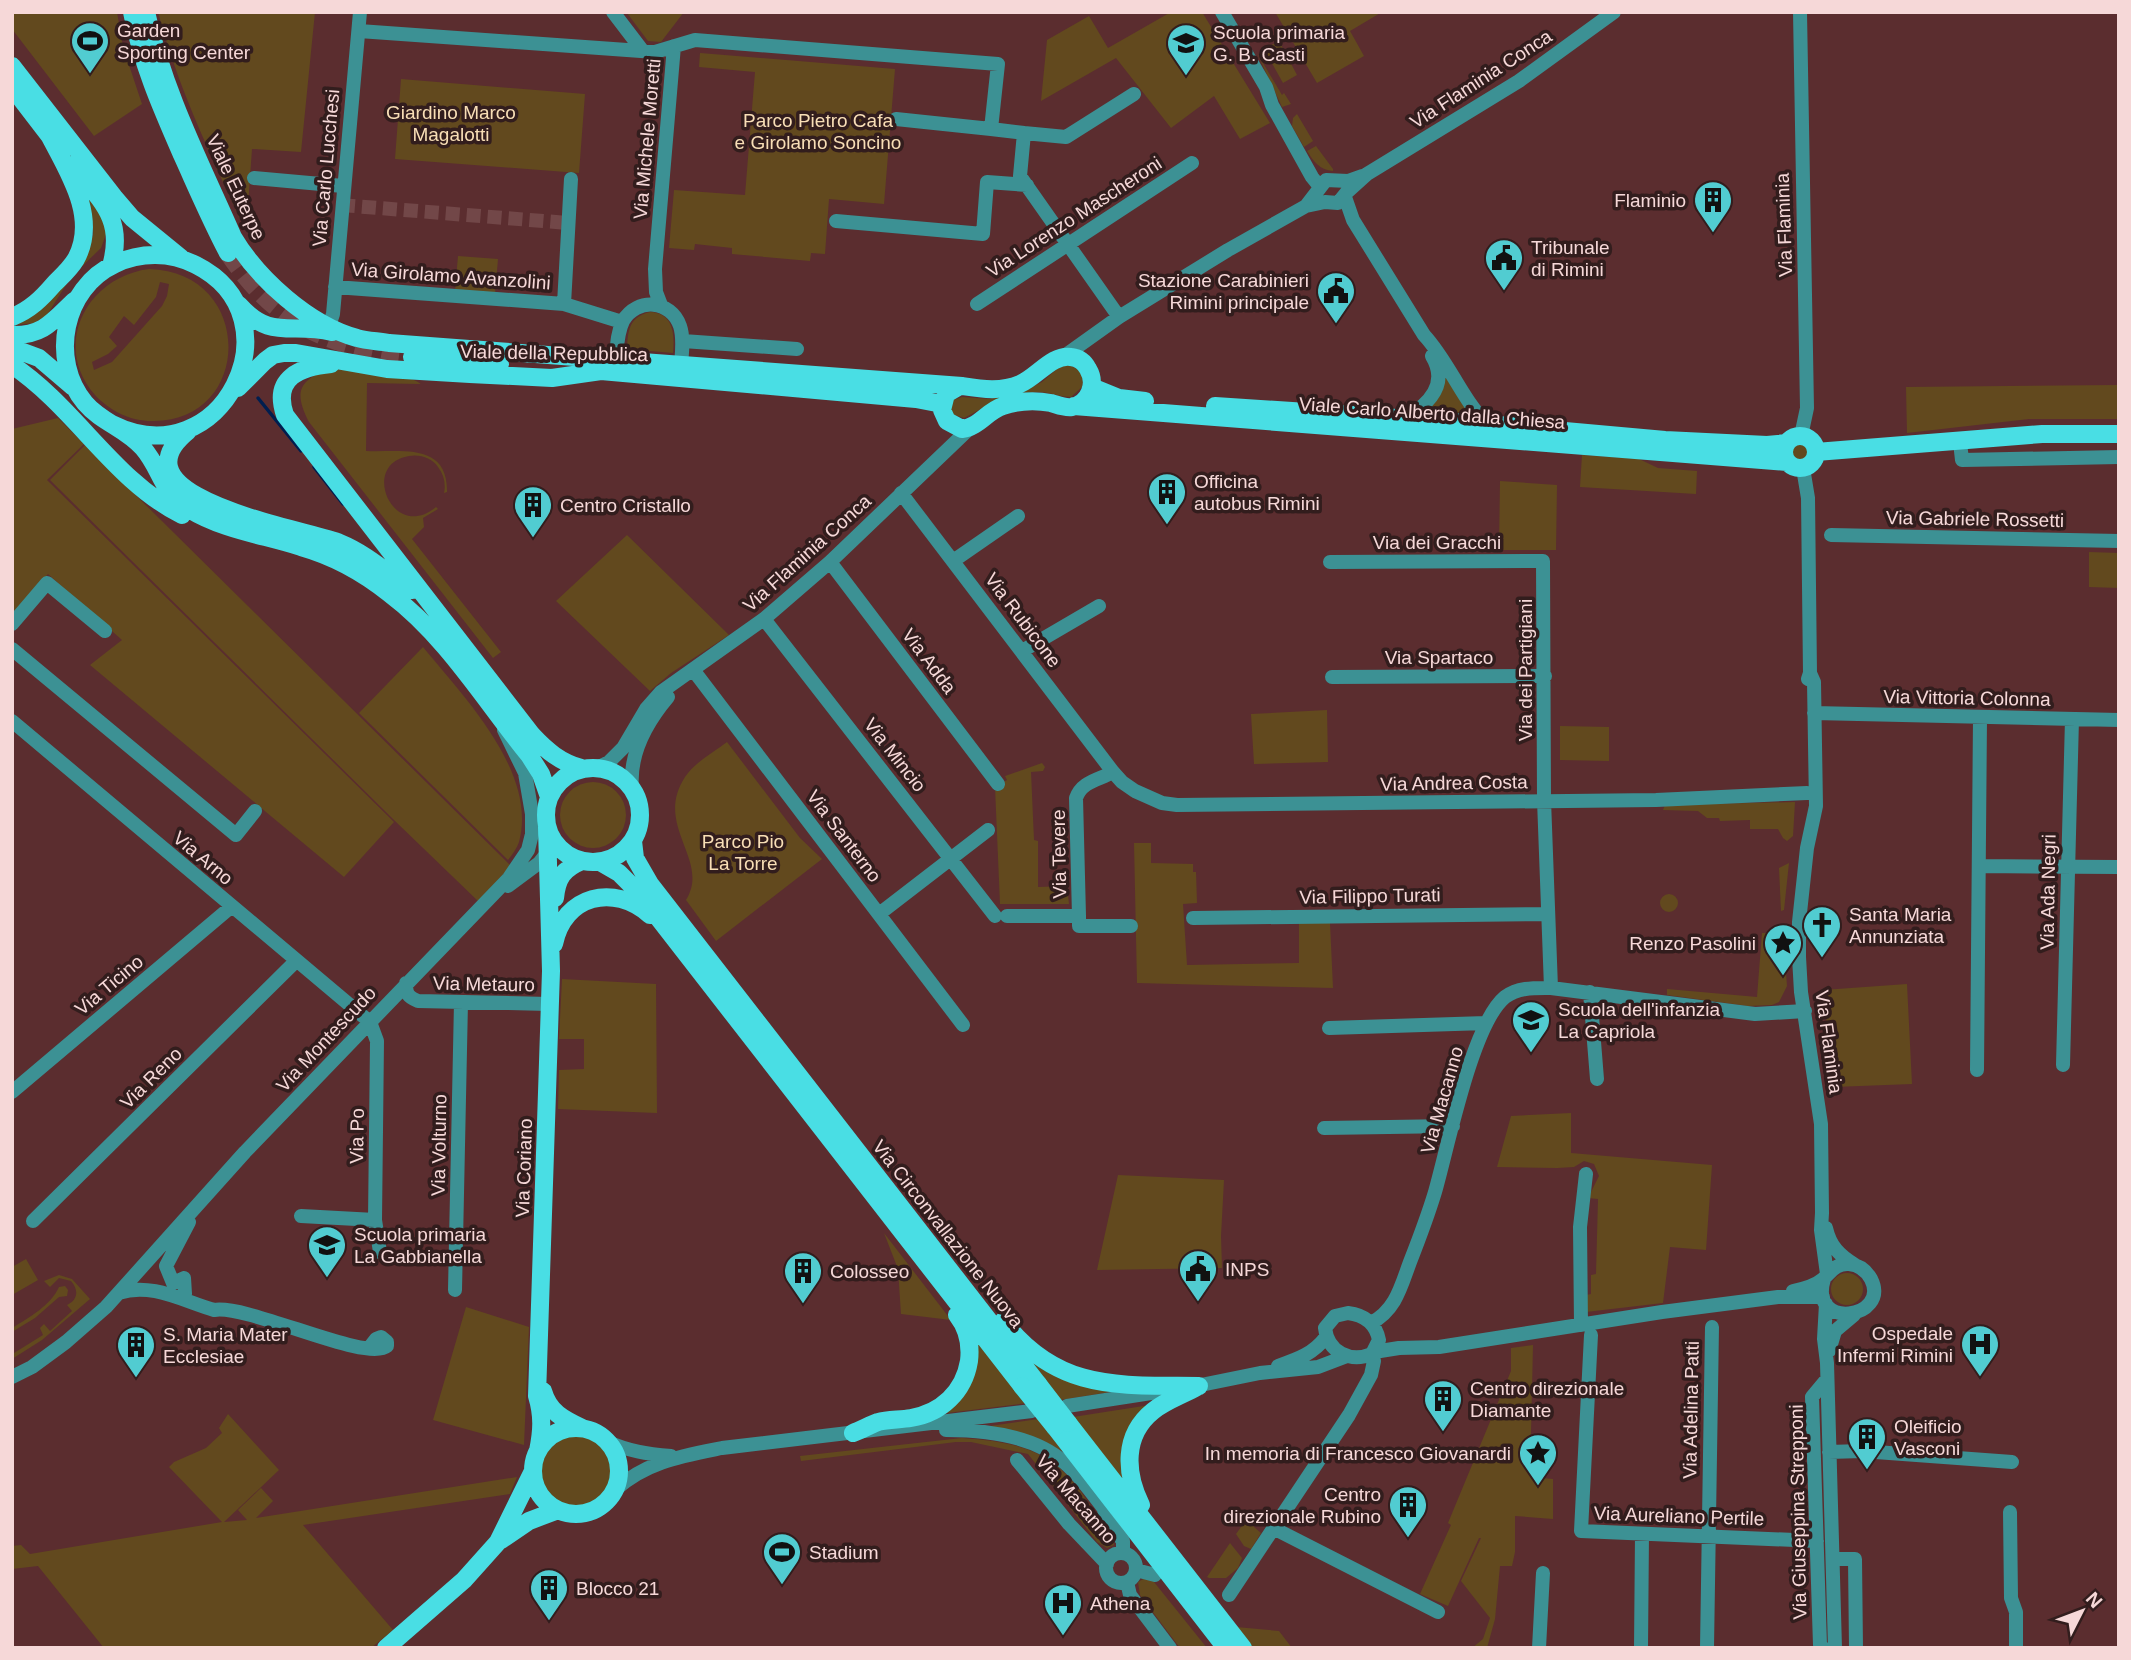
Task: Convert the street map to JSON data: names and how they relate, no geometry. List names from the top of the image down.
{
  "streets": {
    "main road": [
      "Viale Euterpe",
      "Viale della Repubblica",
      "Viale Carlo Alberto dalla Chiesa",
      "Via Coriano",
      "Via Circonvallazione Nuova"
    ],
    "street": [
      "Via Flaminia Conca",
      "Via Michele Moretti",
      "Via Carlo Lucchesi",
      "Via Lorenzo Mascheroni",
      "Via Flaminia",
      "Via Girolamo Avanzolini",
      "Via Gabriele Rossetti",
      "Via dei Gracchi",
      "Via Rubicone",
      "Via Spartaco",
      "Via Adda",
      "Via dei Partigiani",
      "Via Vittoria Colonna",
      "Via Mincio",
      "Via Andrea Costa",
      "Via Santerno",
      "Via Tevere",
      "Via Arno",
      "Via Ada Negri",
      "Via Filippo Turati",
      "Via Metauro",
      "Via Ticino",
      "Via Montescudo",
      "Via Reno",
      "Via Macanno",
      "Via Po",
      "Via Volturno",
      "Via Adelina Patti",
      "Via Giuseppina Strepponi",
      "Via Aureliano Pertile"
    ]
  },
  "crossings": [
    ["Via Flaminia Conca", "Viale della Repubblica"],
    ["Via Flaminia Conca", "Viale Carlo Alberto dalla Chiesa"],
    ["Via Flaminia Conca", "Via Rubicone"],
    ["Via Flaminia Conca", "Via Adda"],
    ["Via Flaminia Conca", "Via Mincio"],
    ["Via Flaminia Conca", "Via Santerno"],
    ["Via Flaminia Conca", "Via Coriano"],
    ["Via Flaminia Conca", "Via Circonvallazione Nuova"],
    ["Via Michele Moretti", "Via Carlo Lucchesi"],
    ["Via Michele Moretti", "Viale della Repubblica"],
    ["Via Carlo Lucchesi", "Viale Euterpe"],
    ["Via Carlo Lucchesi", "Via Girolamo Avanzolini"],
    ["Viale Euterpe", "Viale della Repubblica"],
    ["Via Flaminia", "Viale Carlo Alberto dalla Chiesa"],
    ["Via Flaminia", "Via Vittoria Colonna"],
    ["Via Flaminia", "Via Andrea Costa"],
    ["Via Flaminia", "Via Macanno"],
    ["Viale della Repubblica", "Viale Carlo Alberto dalla Chiesa"],
    ["Via dei Gracchi", "Via dei Partigiani"],
    ["Via Rubicone", "Via Andrea Costa"],
    ["Via Rubicone", "Via Tevere"],
    ["Via Spartaco", "Via dei Partigiani"],
    ["Via dei Partigiani", "Via Andrea Costa"],
    ["Via dei Partigiani", "Via Filippo Turati"],
    ["Via dei Partigiani", "Via Macanno"],
    ["Via Vittoria Colonna", "Via Ada Negri"],
    ["Via Mincio", "Via Tevere"],
    ["Via Andrea Costa", "Via Tevere"],
    ["Via Arno", "Via Metauro"],
    ["Via Arno", "Via Ticino"],
    ["Via Arno", "Via Montescudo"],
    ["Via Arno", "Via Reno"],
    ["Via Arno", "Via Po"],
    ["Via Metauro", "Via Montescudo"],
    ["Via Metauro", "Via Po"],
    ["Via Metauro", "Via Volturno"],
    ["Via Metauro", "Via Coriano"],
    ["Via Montescudo", "Via Po"],
    ["Via Montescudo", "Via Coriano"],
    ["Via Coriano", "Via Circonvallazione Nuova"],
    ["Via Adelina Patti", "Via Aureliano Pertile"],
    ["Via Giuseppina Strepponi", "Via Aureliano Pertile"]
  ],
  "parks": ["Giardino Marco Magalotti", "Parco Pietro Cafa e Girolamo Soncino", "Parco Pio La Torre"],
  "places": {
    "sports": ["Garden Sporting Center", "Stadium"],
    "school or university": ["Scuola primaria G. B. Casti", "Scuola dell'infanzia La Capriola", "Scuola primaria La Gabbianella"],
    "building": [
      "Flaminio",
      "Officina autobus Rimini",
      "Centro Cristallo",
      "Colosseo",
      "S. Maria Mater Ecclesiae",
      "Centro direzionale Diamante",
      "Oleificio Vasconi",
      "Centro direzionale Rubino",
      "Blocco 21"
    ],
    "public building": ["Tribunale di Rimini", "Stazione Carabinieri Rimini principale", "INPS"],
    "church": ["Santa Maria Annunziata"],
    "place": ["Renzo Pasolini", "In memoria di Francesco Giovanardi"],
    "hospital": ["Ospedale Infermi Rimini", "Athena"]
  },
  "north": "top right"
}
